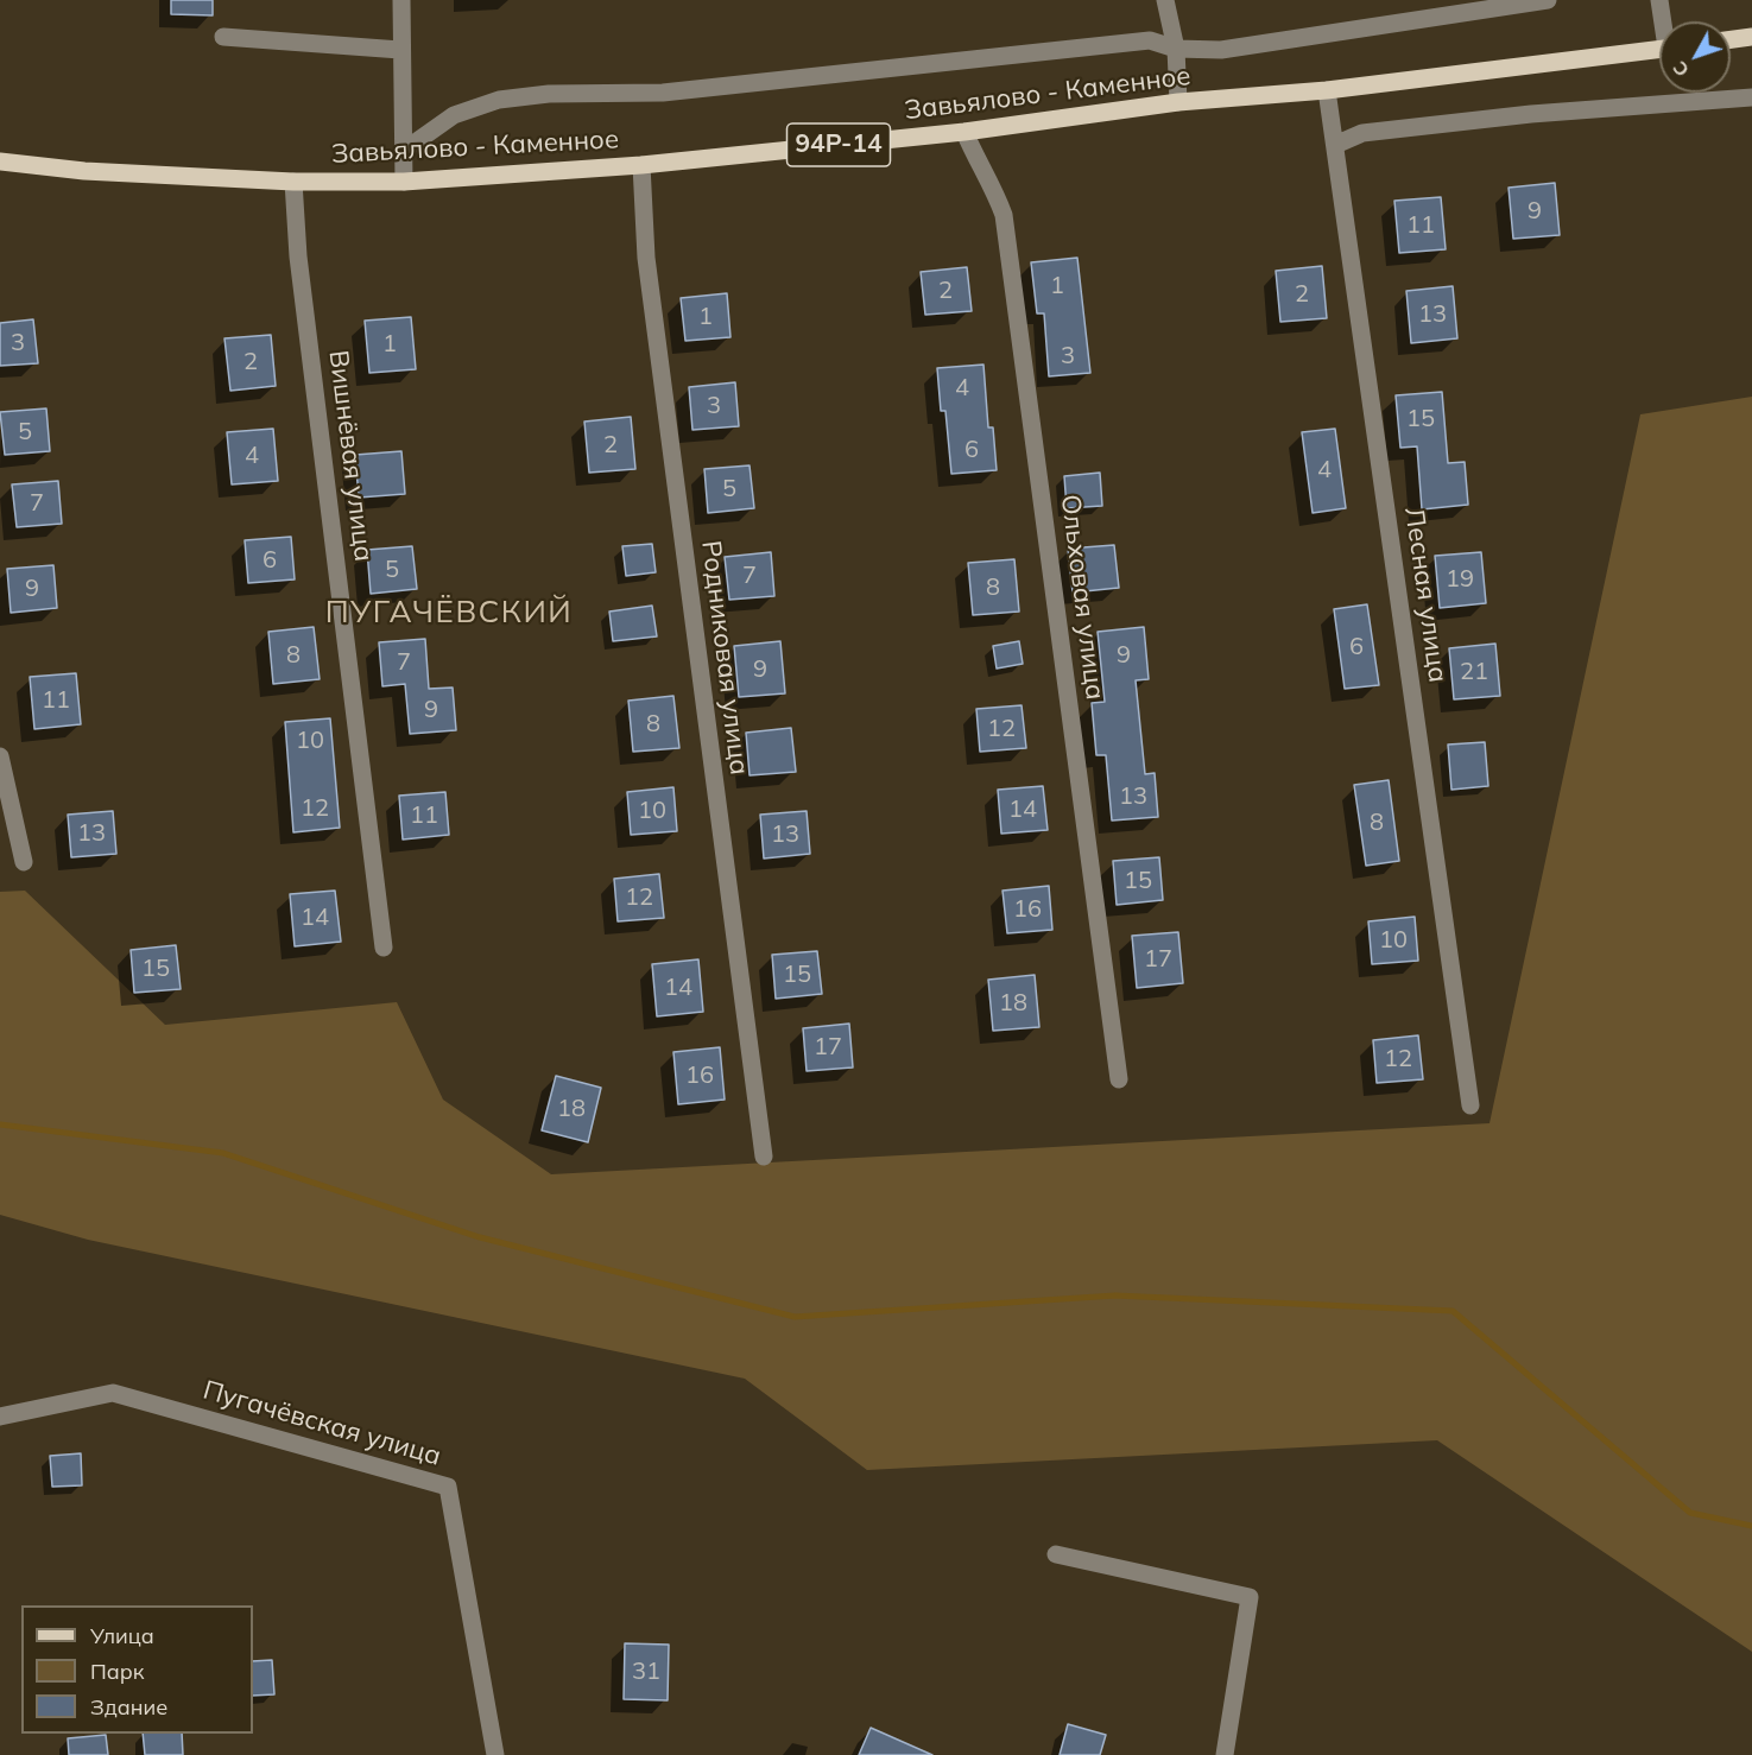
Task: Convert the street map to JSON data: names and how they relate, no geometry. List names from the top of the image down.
{
  "streets": {
    "main road": ["Завьялово - Каменное", "94Р-14"],
    "street": [
      "Вишнёвая улица",
      "Лесная улица",
      "Ольховая улица",
      "Родниковая улица",
      "Пугачёвская улица"
    ]
  },
  "crossings": [
    ["Завьялово - Каменное", "Вишнёвая улица"],
    ["Завьялово - Каменное", "Лесная улица"],
    ["Завьялово - Каменное", "Ольховая улица"],
    ["Завьялово - Каменное", "Родниковая улица"]
  ],
  "districts": ["ПУГАЧЁВСКИЙ"],
  "house_numbers": [
    "9",
    "11",
    "1",
    "2",
    "2",
    "13",
    "1",
    "3",
    "1",
    "3",
    "2",
    "4",
    "3",
    "15",
    "5",
    "2",
    "6",
    "4",
    "4",
    "5",
    "7",
    "6",
    "5",
    "7",
    "19",
    "8",
    "9",
    "6",
    "8",
    "9",
    "7",
    "9",
    "21",
    "11",
    "9",
    "8",
    "12",
    "10",
    "13",
    "12",
    "14",
    "10",
    "11",
    "8",
    "13",
    "13",
    "15",
    "12",
    "16",
    "14",
    "10",
    "17",
    "15",
    "15",
    "14",
    "18",
    "17",
    "12",
    "16",
    "18",
    "31"
  ],
  "legend": ["Улица", "Парк", "Здание"],
  "north": "bottom left"
}
